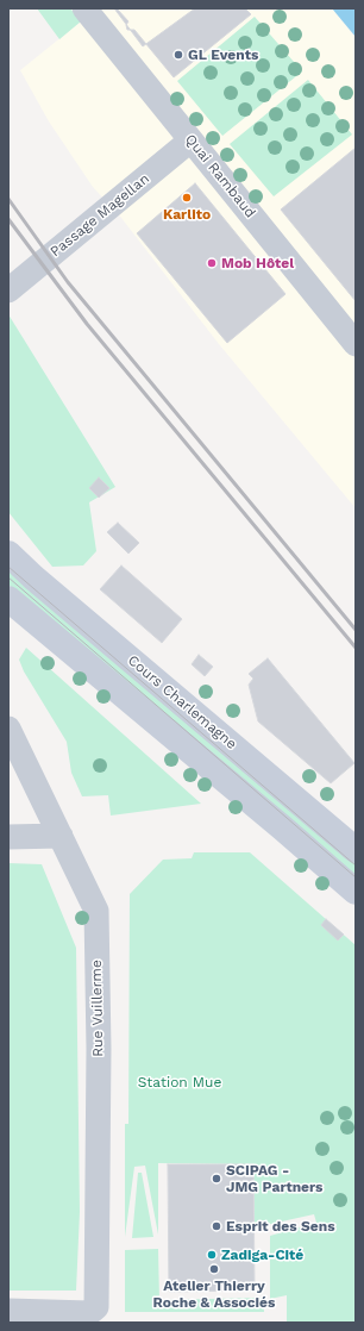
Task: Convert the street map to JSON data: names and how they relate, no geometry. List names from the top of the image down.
{
  "streets": {
    "street": [
      "Quai Rambaud",
      "Passage Magellan",
      "Cours Charlemagne",
      "Rue Vuillerme"
    ]
  },
  "crossings": [
    ["Quai Rambaud", "Passage Magellan"]
  ],
  "parks": ["Station Mue"],
  "places": [
    "GL Events",
    "Karlito",
    "Mob Hôtel",
    "SCIPAG - JMG Partners",
    "Esprit des Sens",
    "Zadiga-Cité",
    "Atelier Thierry Roche & Associés"
  ]
}
